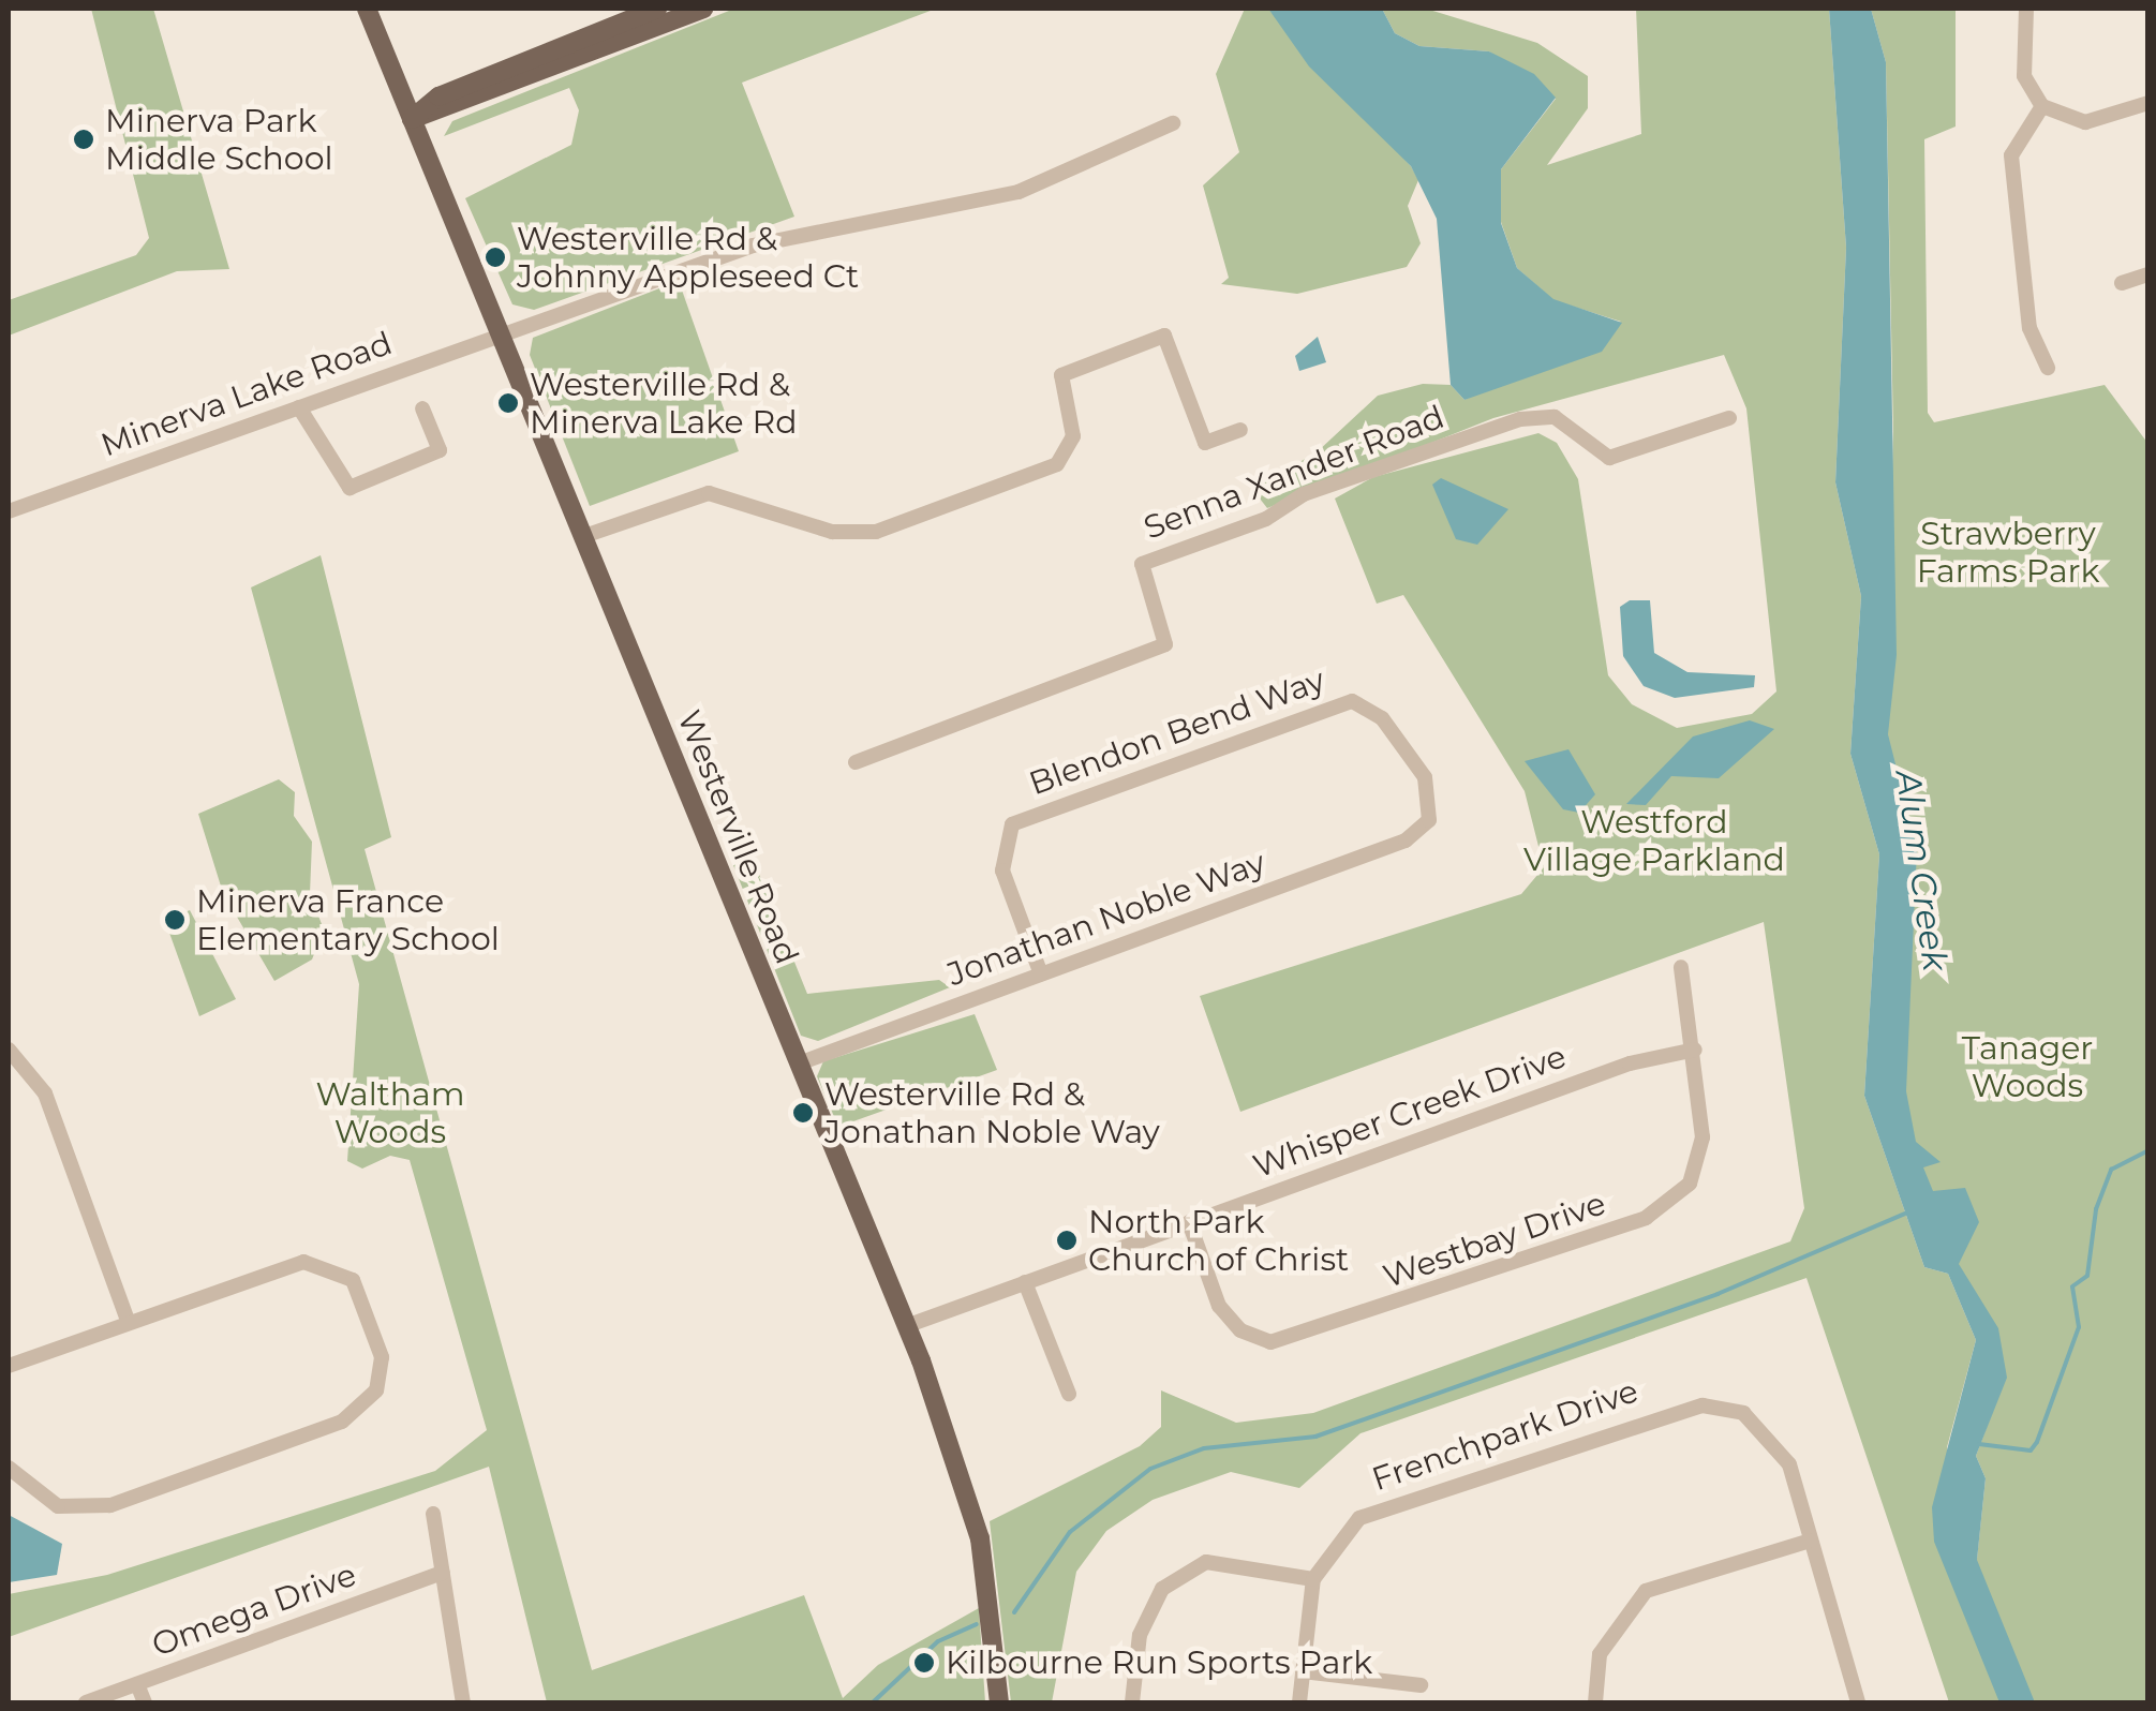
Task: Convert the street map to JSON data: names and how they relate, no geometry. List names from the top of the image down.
{
  "streets": {
    "main road": ["Westerville Road"],
    "street": [
      "Minerva Lake Road",
      "Senna Xander Road",
      "Blendon Bend Way",
      "Jonathan Noble Way",
      "Whisper Creek Drive",
      "Westbay Drive",
      "Frenchpark Drive",
      "Omega Drive"
    ]
  },
  "crossings": [
    ["Minerva Lake Road", "Westerville Road"],
    ["Blendon Bend Way", "Jonathan Noble Way"],
    ["Westerville Road", "Jonathan Noble Way"],
    ["Westerville Road", "Whisper Creek Drive"],
    ["Whisper Creek Drive", "Westbay Drive"]
  ],
  "water": ["Alum Creek"],
  "parks": [
    "Strawberry Farms Park",
    "Westford Village Parkland",
    "Tanager Woods",
    "Waltham Woods"
  ],
  "places": [
    "Minerva Park Middle School",
    "Westerville Rd & Johnny Appleseed Ct",
    "Westerville Rd & Minerva Lake Rd",
    "Minerva France Elementary School",
    "Westerville Rd & Jonathan Noble Way",
    "North Park Church of Christ",
    "Kilbourne Run Sports Park"
  ]
}
